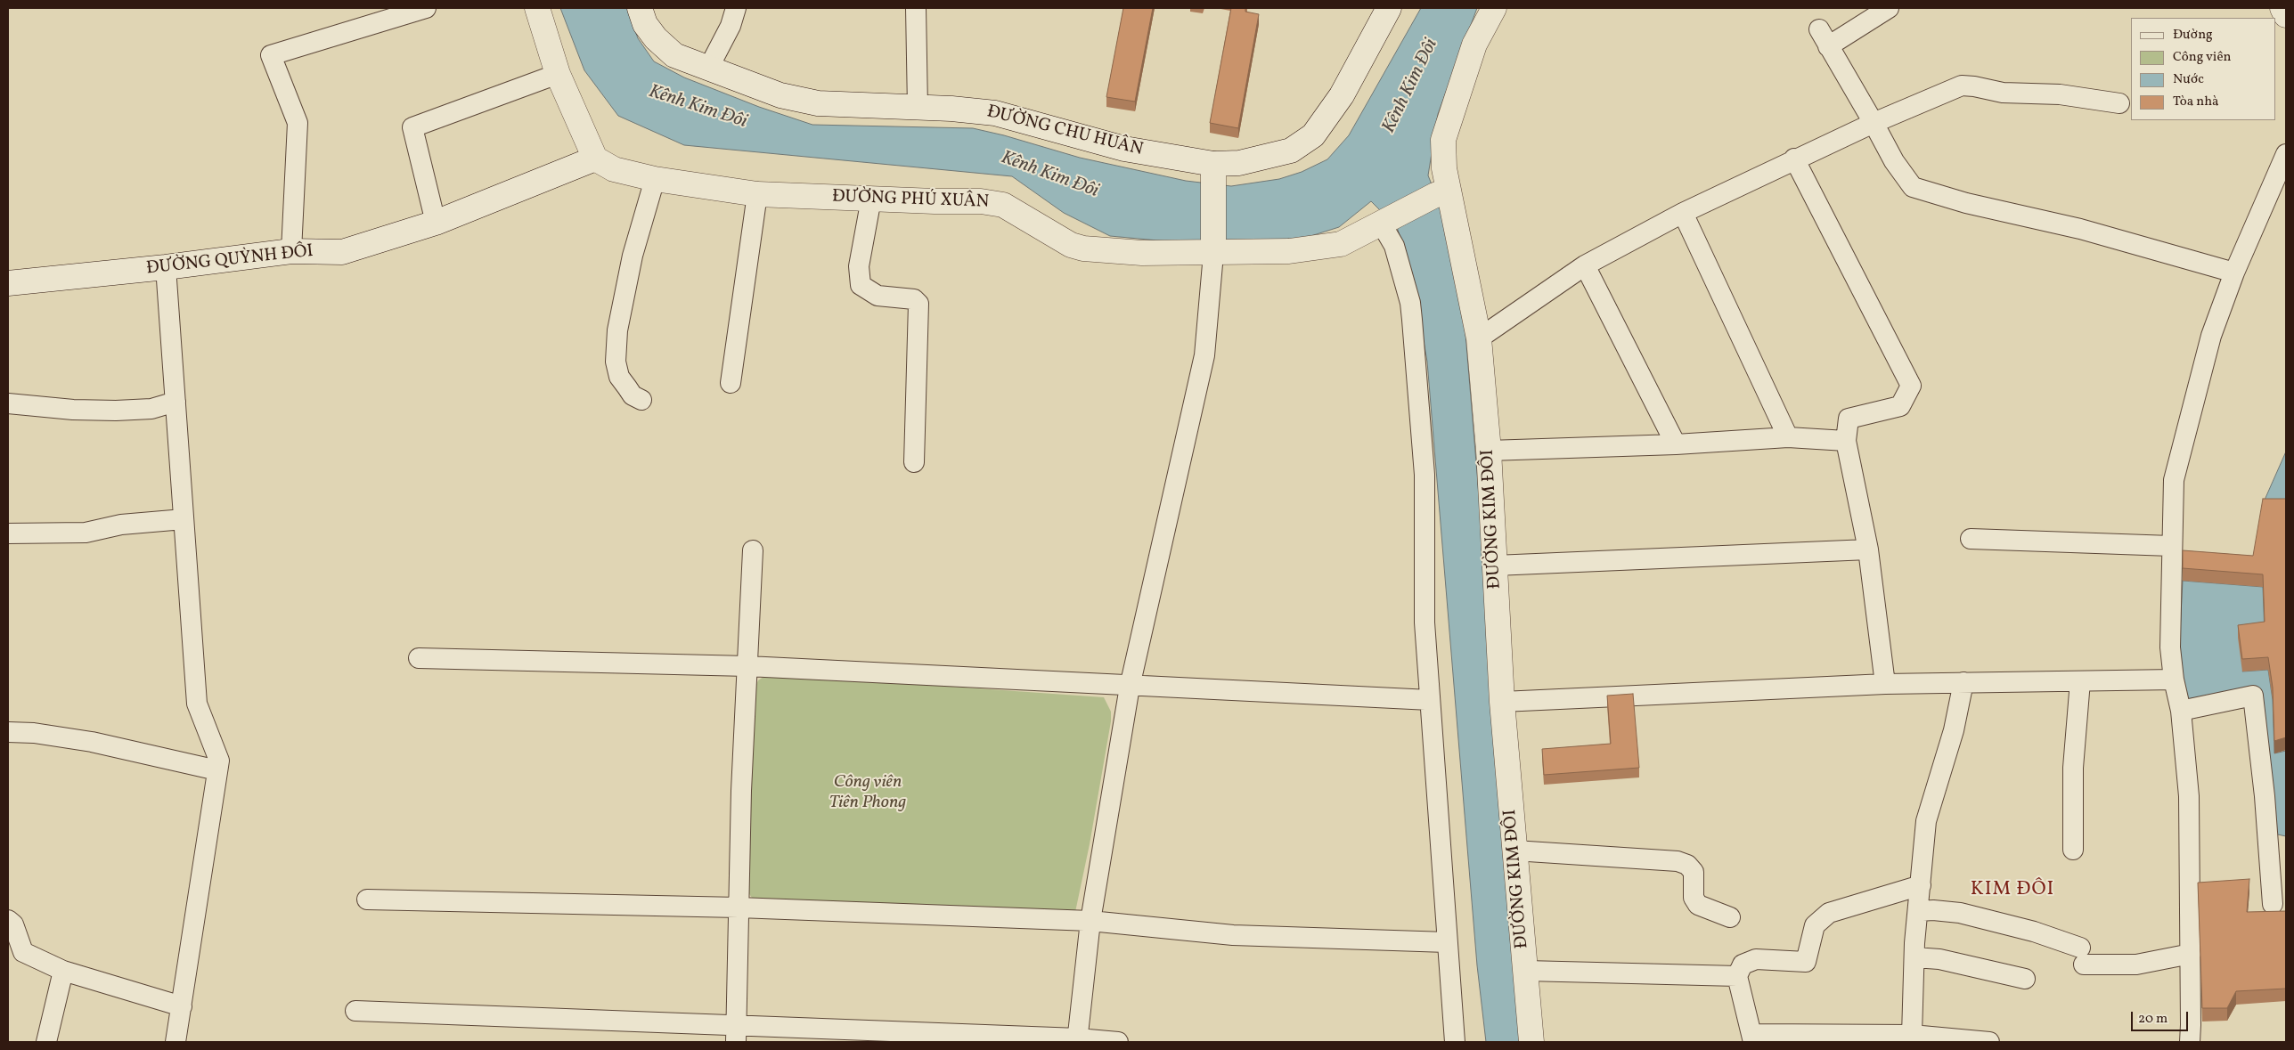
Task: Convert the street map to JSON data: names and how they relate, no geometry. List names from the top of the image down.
{
  "streets": {
    "street": [
      "ĐƯỜNG CHU HUÂN",
      "ĐƯỜNG PHÚ XUÂN",
      "ĐƯỜNG QUỲNH ĐÔI",
      "ĐƯỜNG KIM ĐÔI"
    ]
  },
  "crossings": [
    ["ĐƯỜNG PHÚ XUÂN", "ĐƯỜNG QUỲNH ĐÔI"],
    ["ĐƯỜNG PHÚ XUÂN", "ĐƯỜNG KIM ĐÔI"]
  ],
  "districts": ["KIM ĐÔI"],
  "water": ["Kênh Kim Đôi"],
  "parks": ["Công viên Tiên Phong"],
  "legend": [
    "Đường",
    "Công viên",
    "Nước",
    "Tòa nhà"
  ],
  "scale_bar": "20 m"
}
